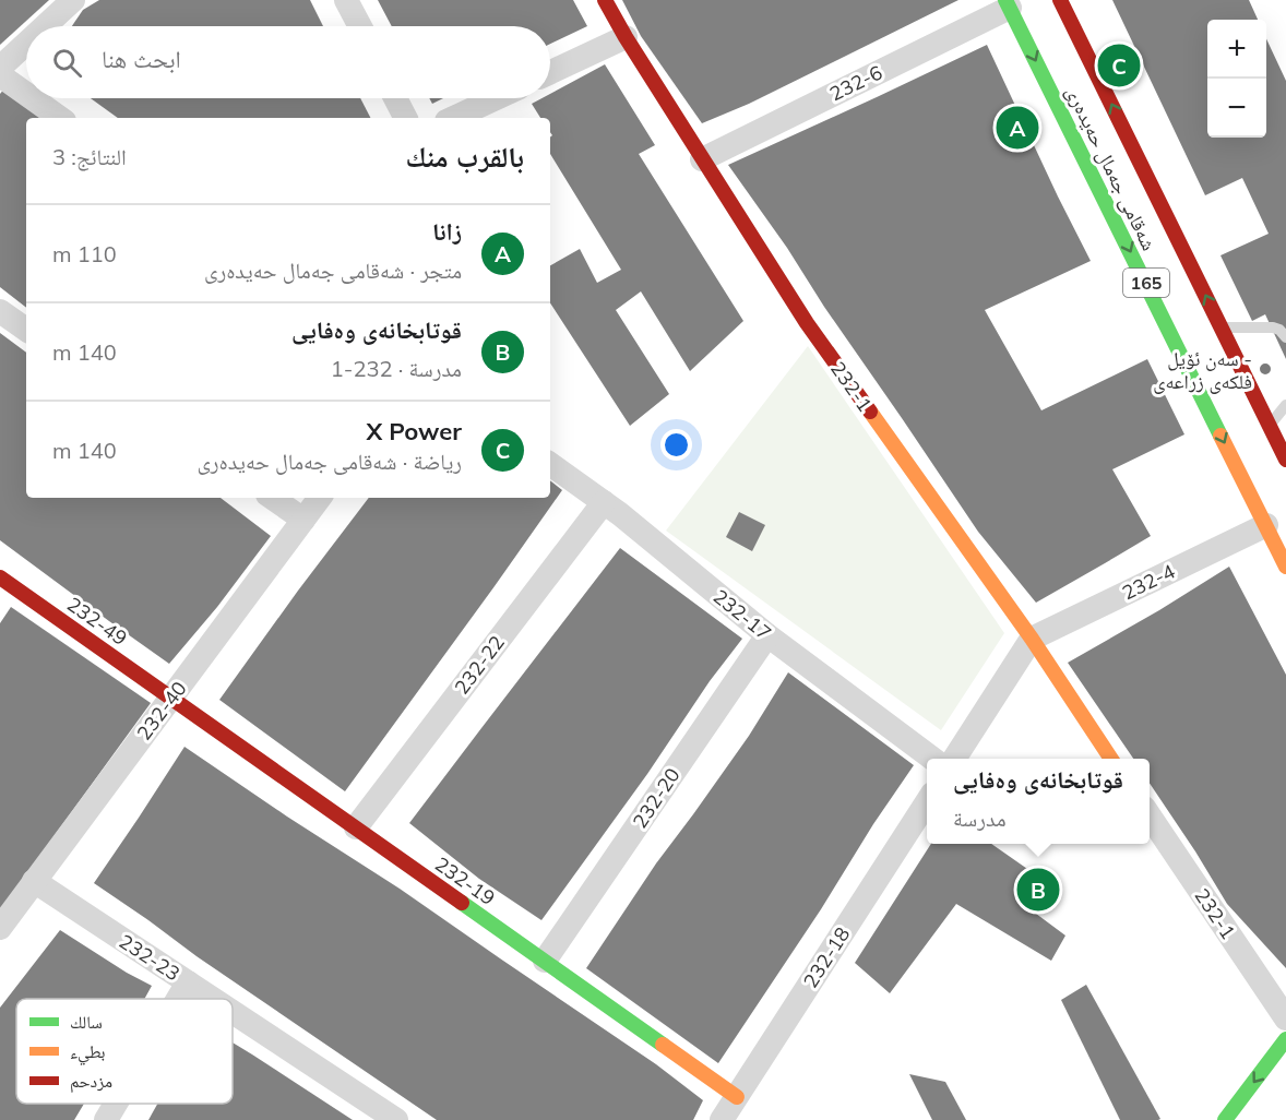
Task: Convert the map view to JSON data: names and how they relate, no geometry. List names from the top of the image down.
{
  "streets": {
    "street": [
      "232-6",
      "شەقامی جەمال حەیدەری",
      "165",
      "232-1",
      "232-4",
      "232-17",
      "232-49",
      "232-22",
      "232-40",
      "232-20",
      "232-19",
      "232-23",
      "232-18"
    ]
  },
  "crossings": [
    ["232-6", "شەقامی جەمال حەیدەری"],
    ["232-6", "232-1"],
    ["شەقامی جەمال حەیدەری", "232-4"],
    ["232-1", "232-4"],
    ["232-17", "232-22"],
    ["232-17", "232-20"],
    ["232-49", "232-40"],
    ["232-49", "232-19"],
    ["232-22", "232-19"],
    ["232-40", "232-19"],
    ["232-40", "232-23"],
    ["232-20", "232-19"],
    ["232-19", "232-18"]
  ],
  "places": ["سەن ئۆیل - فلکەی زرا‌عەی"],
  "legend": ["سالك", "بطيء", "مزدحم"],
  "page": {
    "map_buttons": ["+", "−"],
    "search": "ابحث هنا",
    "pins": ["C", "A", "B"],
    "heading": ["بالقرب منك", "النتائج: 3"],
    "list": [
      {
        "mark": "A",
        "name": "زانا",
        "note": "متجر · شەقامی جەمال حەیدەری",
        "value": "110 m"
      },
      {
        "mark": "B",
        "name": "قوتابخانەی وەفایی",
        "note": "مدرسة · 232-1",
        "value": "140 m"
      },
      {
        "mark": "C",
        "name": "X Power",
        "note": "رياضة · شەقامی جەمال حەیدەری",
        "value": "140 m"
      }
    ],
    "popup": ["قوتابخانەی وەفایی", "مدرسة"]
  }
}
